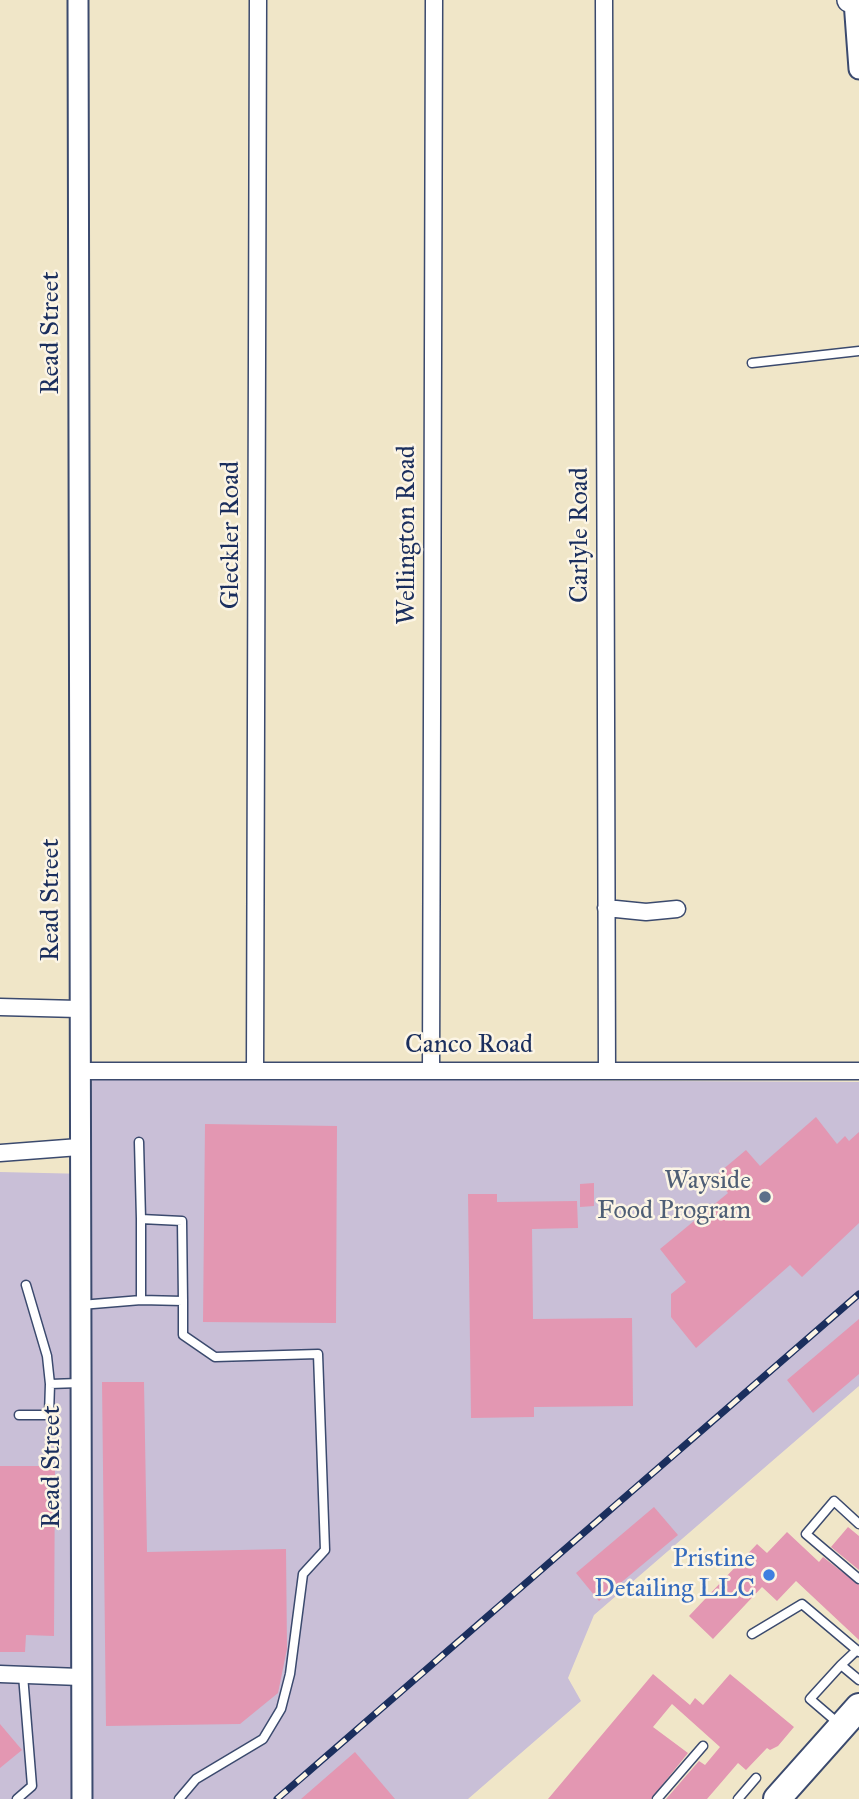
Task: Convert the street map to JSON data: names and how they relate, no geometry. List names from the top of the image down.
{
  "streets": {
    "street": [
      "Read Street",
      "Gleckler Road",
      "Wellington Road",
      "Carlyle Road",
      "Canco Road"
    ]
  },
  "crossings": [
    ["Read Street", "Canco Road"],
    ["Gleckler Road", "Canco Road"],
    ["Wellington Road", "Canco Road"],
    ["Carlyle Road", "Canco Road"]
  ],
  "places": ["Wayside Food Program", "Pristine Detailing LLC"]
}
